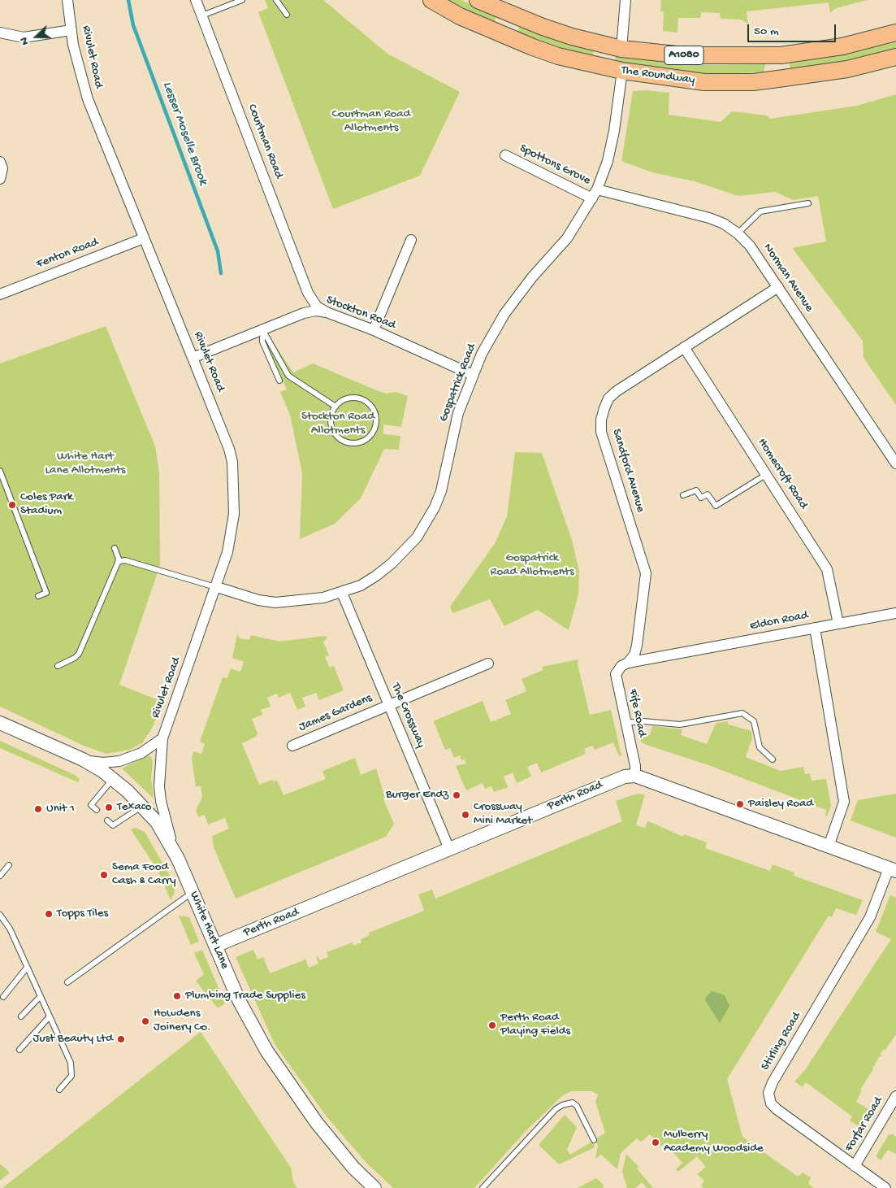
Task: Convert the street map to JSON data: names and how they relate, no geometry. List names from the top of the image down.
{
  "streets": {
    "main road": ["A1080", "The Roundway"],
    "street": [
      "Rivulet Road",
      "Courtman Road",
      "Spottons Grove",
      "Fenton Road",
      "Norman Avenue",
      "Stockton Road",
      "Gospatrick Road",
      "Sandford Avenue",
      "Homecroft Road",
      "Eldon Road",
      "James Gardens",
      "Fife Road",
      "The Crossway",
      "Perth Road",
      "White Hart Lane",
      "Stirling Road",
      "Forfar Road"
    ]
  },
  "crossings": [
    ["Rivulet Road", "Fenton Road"],
    ["Rivulet Road", "Stockton Road"],
    ["Rivulet Road", "Gospatrick Road"],
    ["Rivulet Road", "White Hart Lane"],
    ["The Roundway", "Gospatrick Road"],
    ["Courtman Road", "Stockton Road"],
    ["Spottons Grove", "Norman Avenue"],
    ["Spottons Grove", "Gospatrick Road"],
    ["Norman Avenue", "Gospatrick Road"],
    ["Norman Avenue", "Sandford Avenue"],
    ["Stockton Road", "Gospatrick Road"],
    ["Gospatrick Road", "The Crossway"],
    ["Sandford Avenue", "Homecroft Road"],
    ["Sandford Avenue", "Eldon Road"],
    ["Sandford Avenue", "Fife Road"],
    ["Homecroft Road", "Eldon Road"],
    ["Eldon Road", "Fife Road"],
    ["James Gardens", "The Crossway"],
    ["Fife Road", "Perth Road"],
    ["The Crossway", "Perth Road"],
    ["Perth Road", "White Hart Lane"],
    ["Stirling Road", "Forfar Road"]
  ],
  "water": ["Lesser Moselle Brook"],
  "parks": [
    "Courtman Road Allotments",
    "Stockton Road Allotments",
    "White Hart Lane Allotments",
    "Gospatrick Road Allotments"
  ],
  "places": [
    "Coles Park Stadium",
    "Burger Endz",
    "Paisley Road",
    "Texaco",
    "Unit 1",
    "Crossway Mini Market",
    "Sema Food Cash & Carry",
    "Topps Tiles",
    "Plumbing Trade Supplies",
    "Howdens Joinery Co.",
    "Perth Road Playing Fields",
    "Just Beauty Ltd",
    "Mulberry Academy Woodside"
  ],
  "scale_bar": "50 m",
  "north": "left"
}
